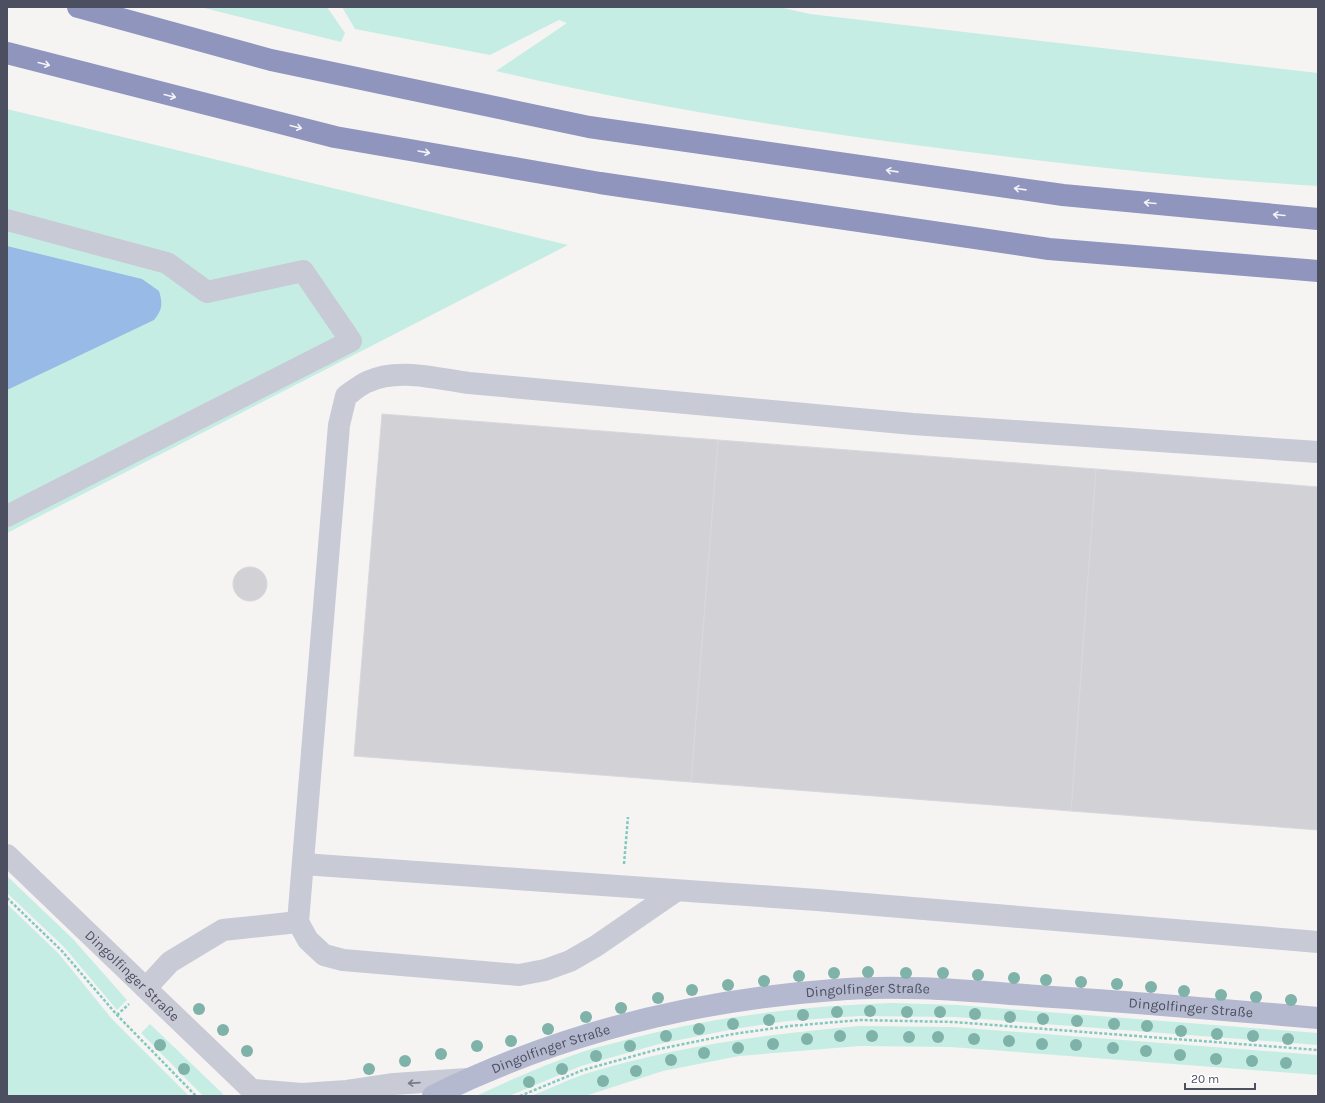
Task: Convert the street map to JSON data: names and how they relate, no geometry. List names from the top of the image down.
{
  "streets": {
    "main road": ["Dingolfinger Straße"]
  },
  "scale_bar": "20 m"
}
